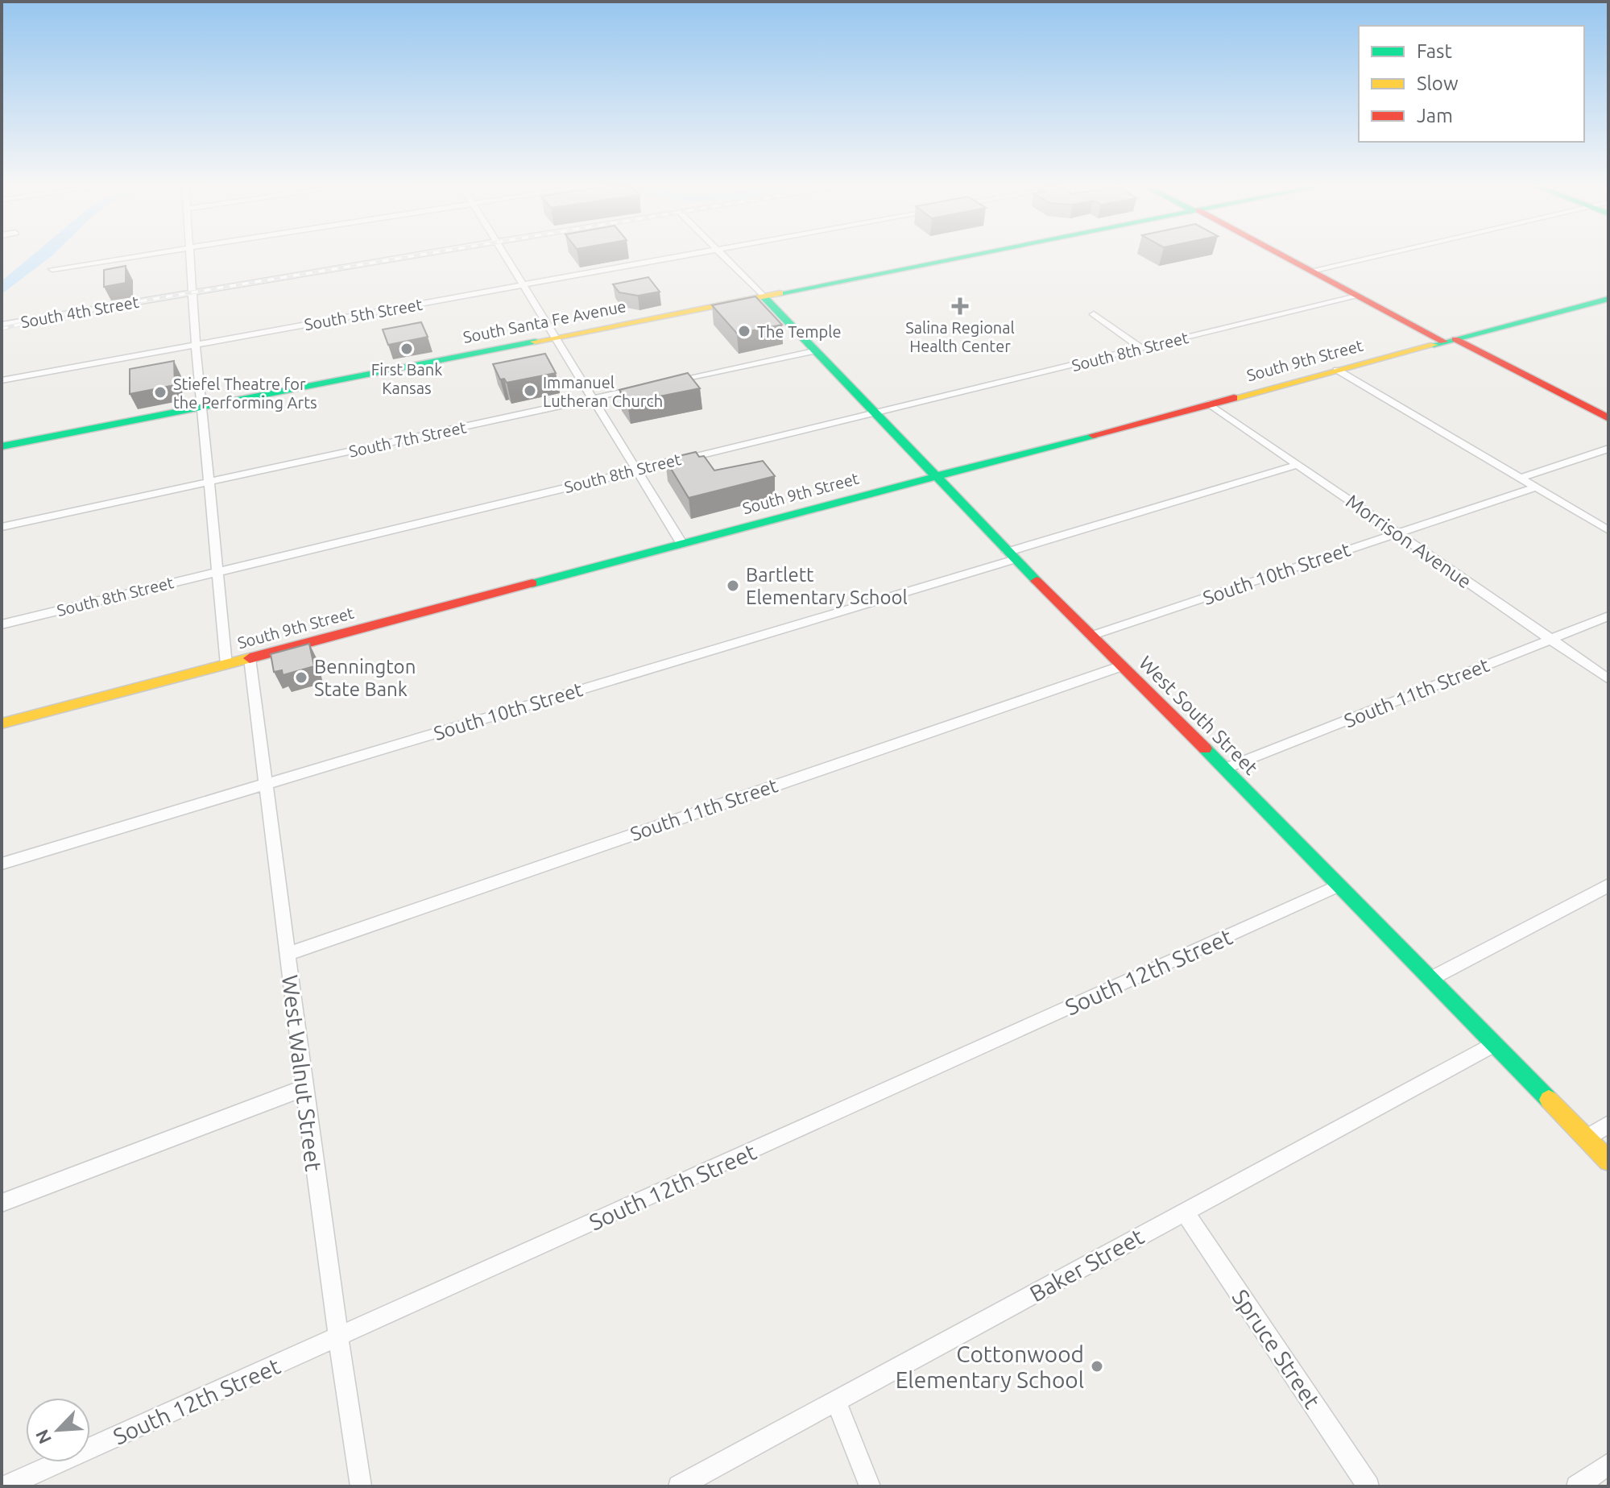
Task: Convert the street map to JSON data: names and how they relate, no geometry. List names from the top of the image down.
{
  "streets": {
    "main road": ["South Santa Fe Avenue", "South 9th Street", "West South Street"],
    "street": [
      "South 4th Street",
      "South 5th Street",
      "South 8th Street",
      "South 7th Street",
      "Morrison Avenue",
      "South 10th Street",
      "South 11th Street",
      "South 12th Street",
      "West Walnut Street",
      "Baker Street",
      "Spruce Street"
    ]
  },
  "crossings": [
    ["South Santa Fe Avenue", "West South Street"],
    ["South 8th Street", "West South Street"],
    ["South 9th Street", "Morrison Avenue"],
    ["South 9th Street", "West South Street"],
    ["South 9th Street", "West Walnut Street"],
    ["Morrison Avenue", "South 10th Street"],
    ["Morrison Avenue", "South 11th Street"],
    ["South 10th Street", "West South Street"],
    ["South 10th Street", "West Walnut Street"],
    ["South 11th Street", "West South Street"],
    ["South 11th Street", "West Walnut Street"],
    ["West South Street", "South 12th Street"],
    ["West South Street", "Baker Street"],
    ["South 12th Street", "West Walnut Street"],
    ["Baker Street", "Spruce Street"]
  ],
  "places": {
    "health": ["Salina Regional Health Center"],
    "other": [
      "The Temple",
      "First Bank Kansas",
      "Immanuel Lutheran Church",
      "Stiefel Theatre for the Performing Arts",
      "Bartlett Elementary School",
      "Bennington State Bank",
      "Cottonwood Elementary School"
    ]
  },
  "legend": ["Fast", "Slow", "Jam"],
  "north": "bottom left"
}
